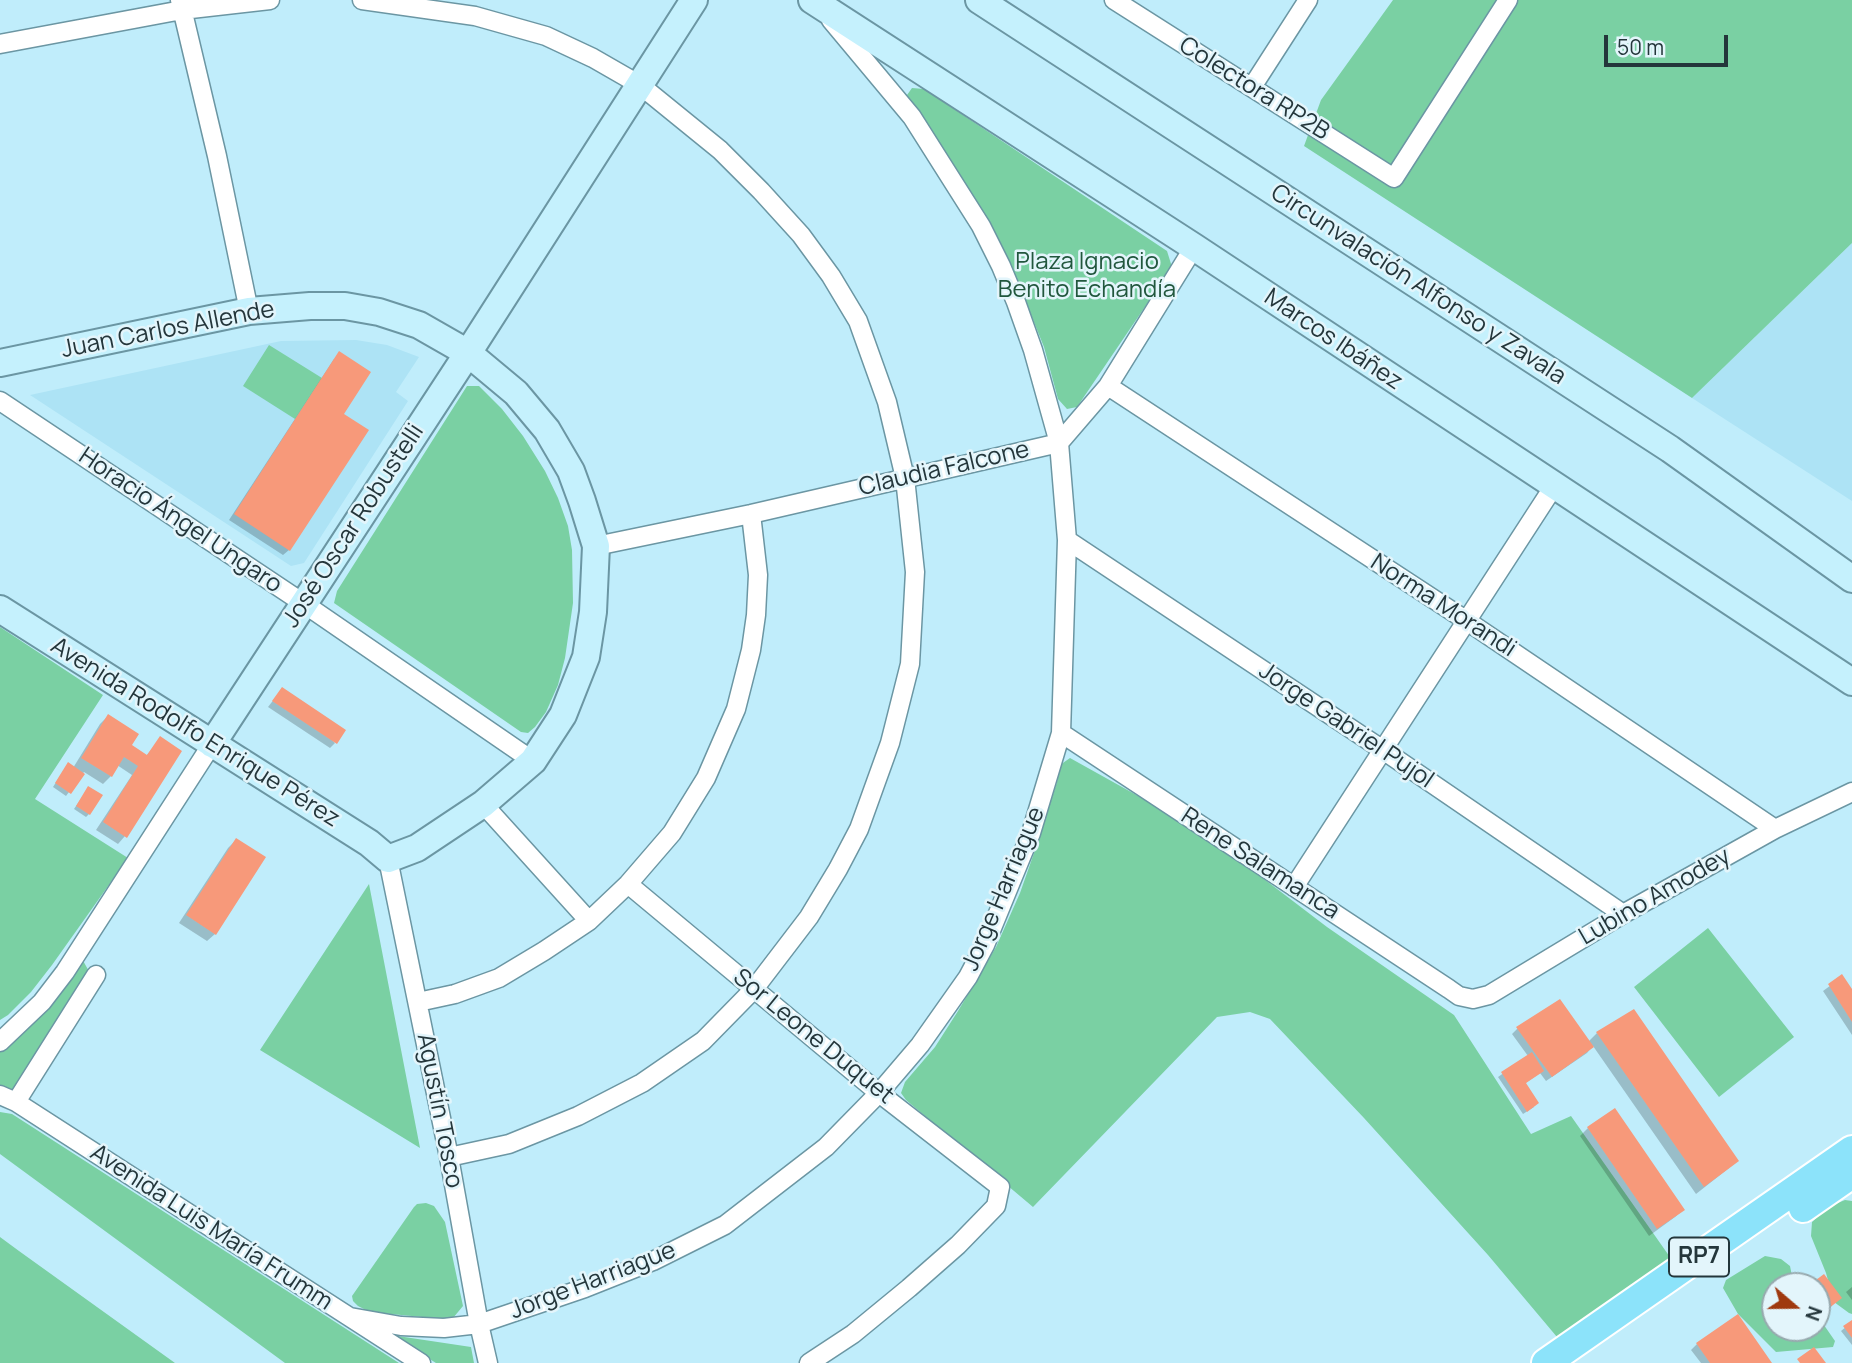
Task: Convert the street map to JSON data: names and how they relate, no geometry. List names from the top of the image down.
{
  "streets": {
    "main road": ["RP7"],
    "street": [
      "Colectora RP2B",
      "Circunvalación Alfonso y Zavala",
      "Juan Carlos Allende",
      "Marcos Ibáñez",
      "Claudia Falcone",
      "Horacio Ángel Ungaro",
      "José Oscar Robustelli",
      "Norma Morandi",
      "Jorge Gabriel Pujol",
      "Avenida Rodolfo Enrique Pérez",
      "Rene Salamanca",
      "Jorge Harriague",
      "Lubino Amodey",
      "Sor Leone Duquet",
      "Agustín Tosco",
      "Avenida Luis María Frumm"
    ]
  },
  "crossings": [
    ["Juan Carlos Allende", "Claudia Falcone"],
    ["Juan Carlos Allende", "Horacio Ángel Ungaro"],
    ["Juan Carlos Allende", "José Oscar Robustelli"],
    ["Juan Carlos Allende", "Avenida Rodolfo Enrique Pérez"],
    ["Juan Carlos Allende", "Agustín Tosco"],
    ["Marcos Ibáñez", "Claudia Falcone"],
    ["Marcos Ibáñez", "Jorge Harriague"],
    ["Claudia Falcone", "Norma Morandi"],
    ["Claudia Falcone", "Jorge Harriague"],
    ["Horacio Ángel Ungaro", "José Oscar Robustelli"],
    ["José Oscar Robustelli", "Avenida Rodolfo Enrique Pérez"],
    ["Norma Morandi", "Lubino Amodey"],
    ["Jorge Gabriel Pujol", "Jorge Harriague"],
    ["Jorge Gabriel Pujol", "Lubino Amodey"],
    ["Avenida Rodolfo Enrique Pérez", "Agustín Tosco"],
    ["Rene Salamanca", "Jorge Harriague"],
    ["Rene Salamanca", "Lubino Amodey"],
    ["Jorge Harriague", "Sor Leone Duquet"],
    ["Jorge Harriague", "Agustín Tosco"],
    ["Jorge Harriague", "Avenida Luis María Frumm"]
  ],
  "parks": ["Plaza Ignacio Benito Echandía"],
  "scale_bar": "50 m",
  "north": "right"
}
